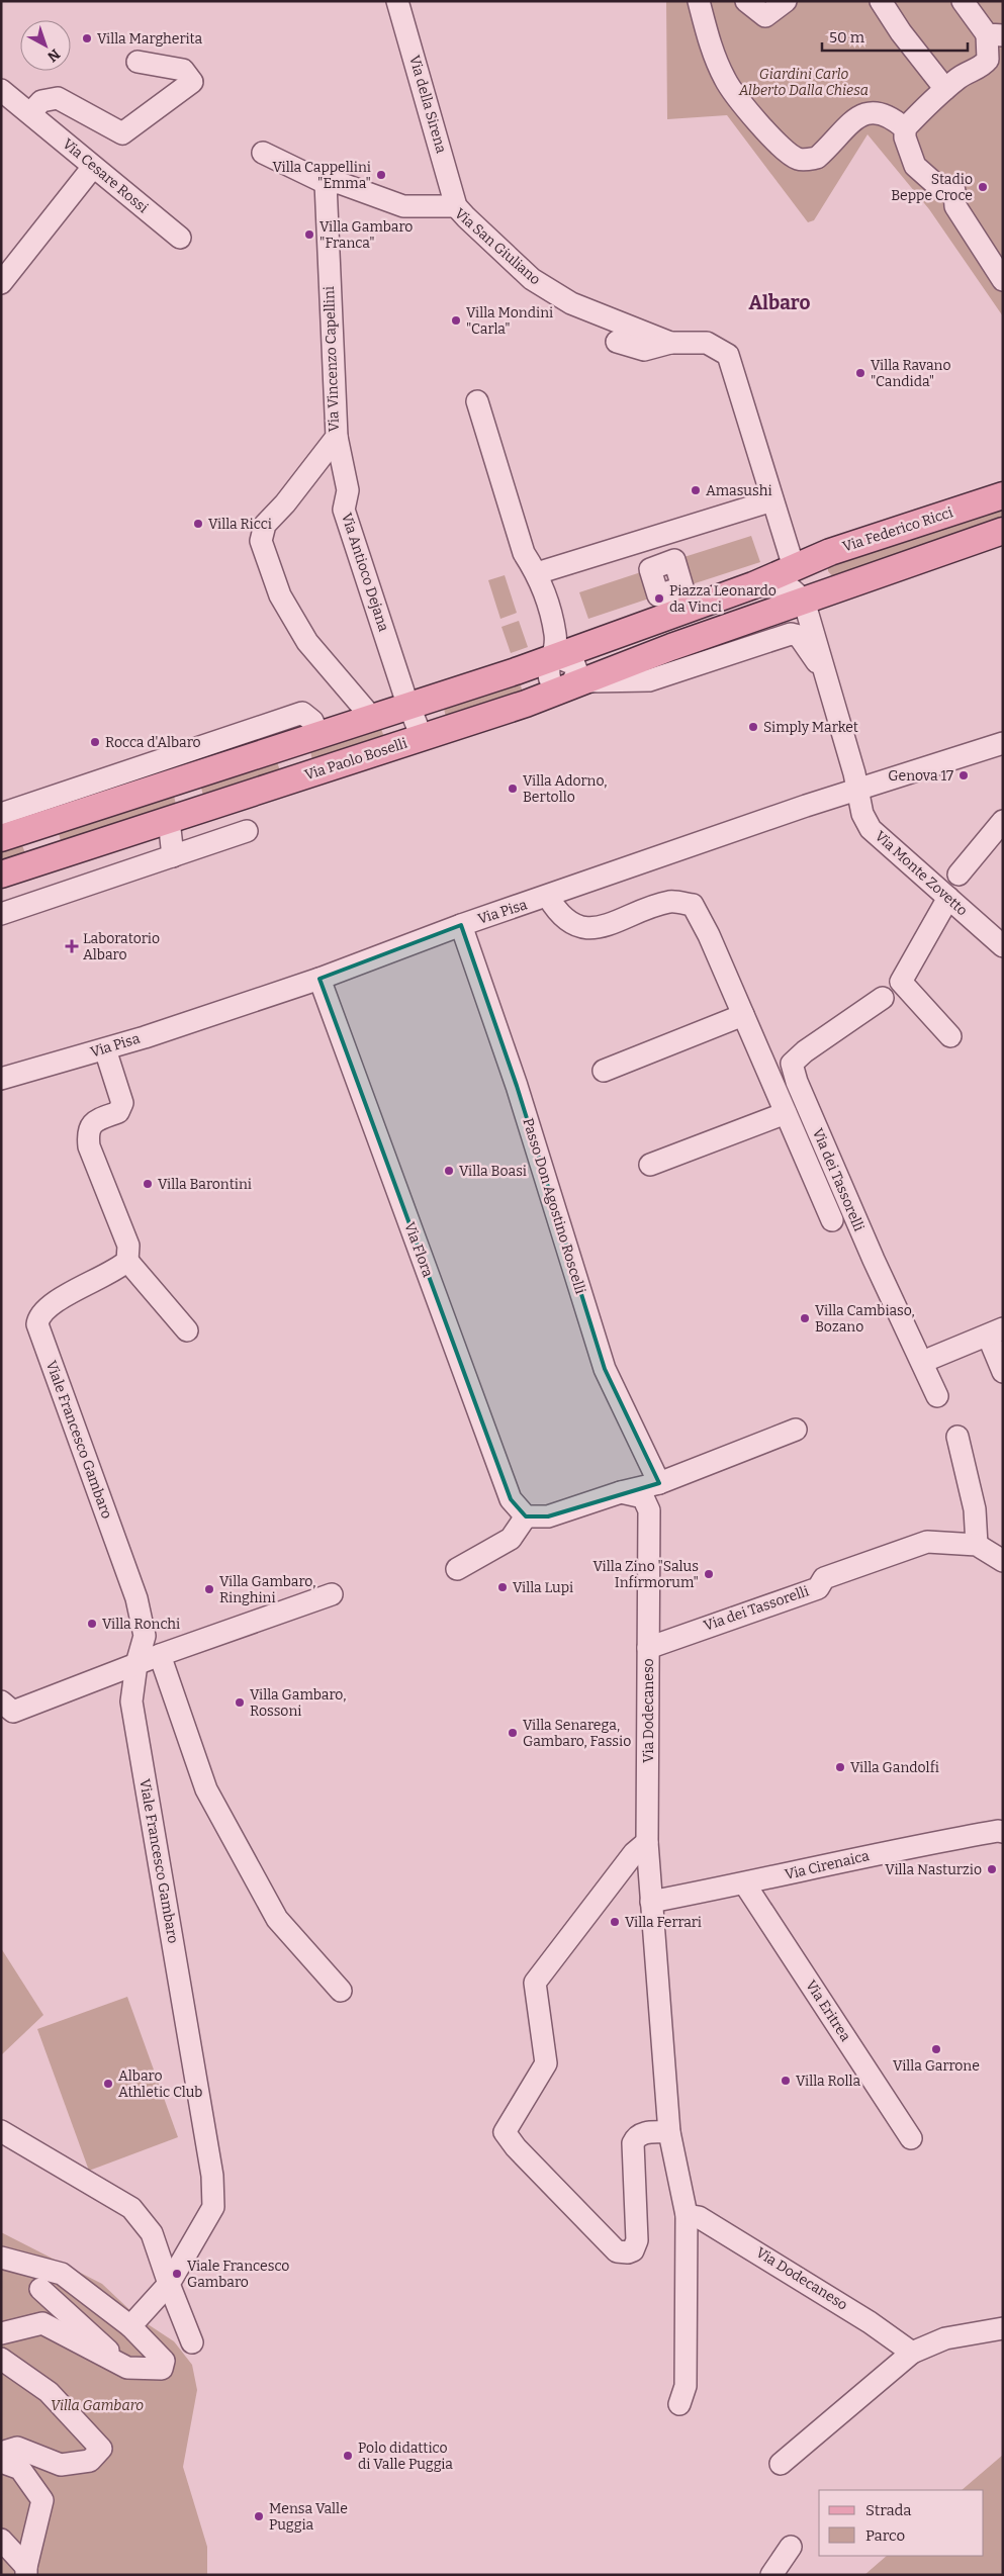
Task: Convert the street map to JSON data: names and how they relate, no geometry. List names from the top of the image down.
{
  "streets": {
    "main road": ["Via Federico Ricci", "Via Paolo Boselli"],
    "street": [
      "Via della Sirena",
      "Via Cesare Rossi",
      "Via San Giuliano",
      "Via Vincenzo Capellini",
      "Via Antioco Dejana",
      "Via Monte Zovetto",
      "Via Pisa",
      "Via dei Tassorelli",
      "Passo Don Agostino Roscelli",
      "Via Flora",
      "Viale Francesco Gambaro",
      "Via Dodecaneso",
      "Via Cirenaica",
      "Via Eritrea"
    ]
  },
  "crossings": [
    ["Via della Sirena", "Via San Giuliano"],
    ["Via San Giuliano", "Via Vincenzo Capellini"],
    ["Via Vincenzo Capellini", "Via Antioco Dejana"],
    ["Via Antioco Dejana", "Via Paolo Boselli"],
    ["Via Monte Zovetto", "Via Pisa"],
    ["Via Pisa", "Passo Don Agostino Roscelli"],
    ["Via Pisa", "Via Flora"],
    ["Via dei Tassorelli", "Via Dodecaneso"],
    ["Via Dodecaneso", "Via Cirenaica"],
    ["Via Cirenaica", "Via Eritrea"]
  ],
  "districts": ["Albaro"],
  "parks": ["Giardini Carlo Alberto Dalla Chiesa", "Villa Gambaro"],
  "places": {
    "other": [
      "Villa Margherita",
      "Villa Cappellini \"Emma\"",
      "Stadio Beppe Croce",
      "Villa Gambaro \"Franca\"",
      "Villa Mondini \"Carla\"",
      "Villa Ravano \"Candida\"",
      "Amasushi",
      "Villa Ricci",
      "Piazza Leonardo da Vinci",
      "Simply Market",
      "Rocca d'Albaro",
      "Genova 17",
      "Villa Adorno, Bertollo",
      "Villa Boasi",
      "Villa Barontini",
      "Villa Cambiaso, Bozano",
      "Villa Zino \"Salus Infirmorum\"",
      "Villa Lupi",
      "Villa Gambaro, Ringhini",
      "Villa Ronchi",
      "Villa Gambaro, Rossoni",
      "Villa Senarega, Gambaro, Fassio",
      "Villa Gandolfi",
      "Villa Nasturzio",
      "Villa Ferrari",
      "Villa Garrone",
      "Villa Rolla",
      "Albaro Athletic Club",
      "Viale Francesco Gambaro",
      "Polo didattico di Valle Puggia",
      "Mensa Valle Puggia"
    ],
    "health": ["Laboratorio Albaro"]
  },
  "legend": ["Strada", "Parco"],
  "scale_bar": "50 m",
  "north": "bottom right"
}
